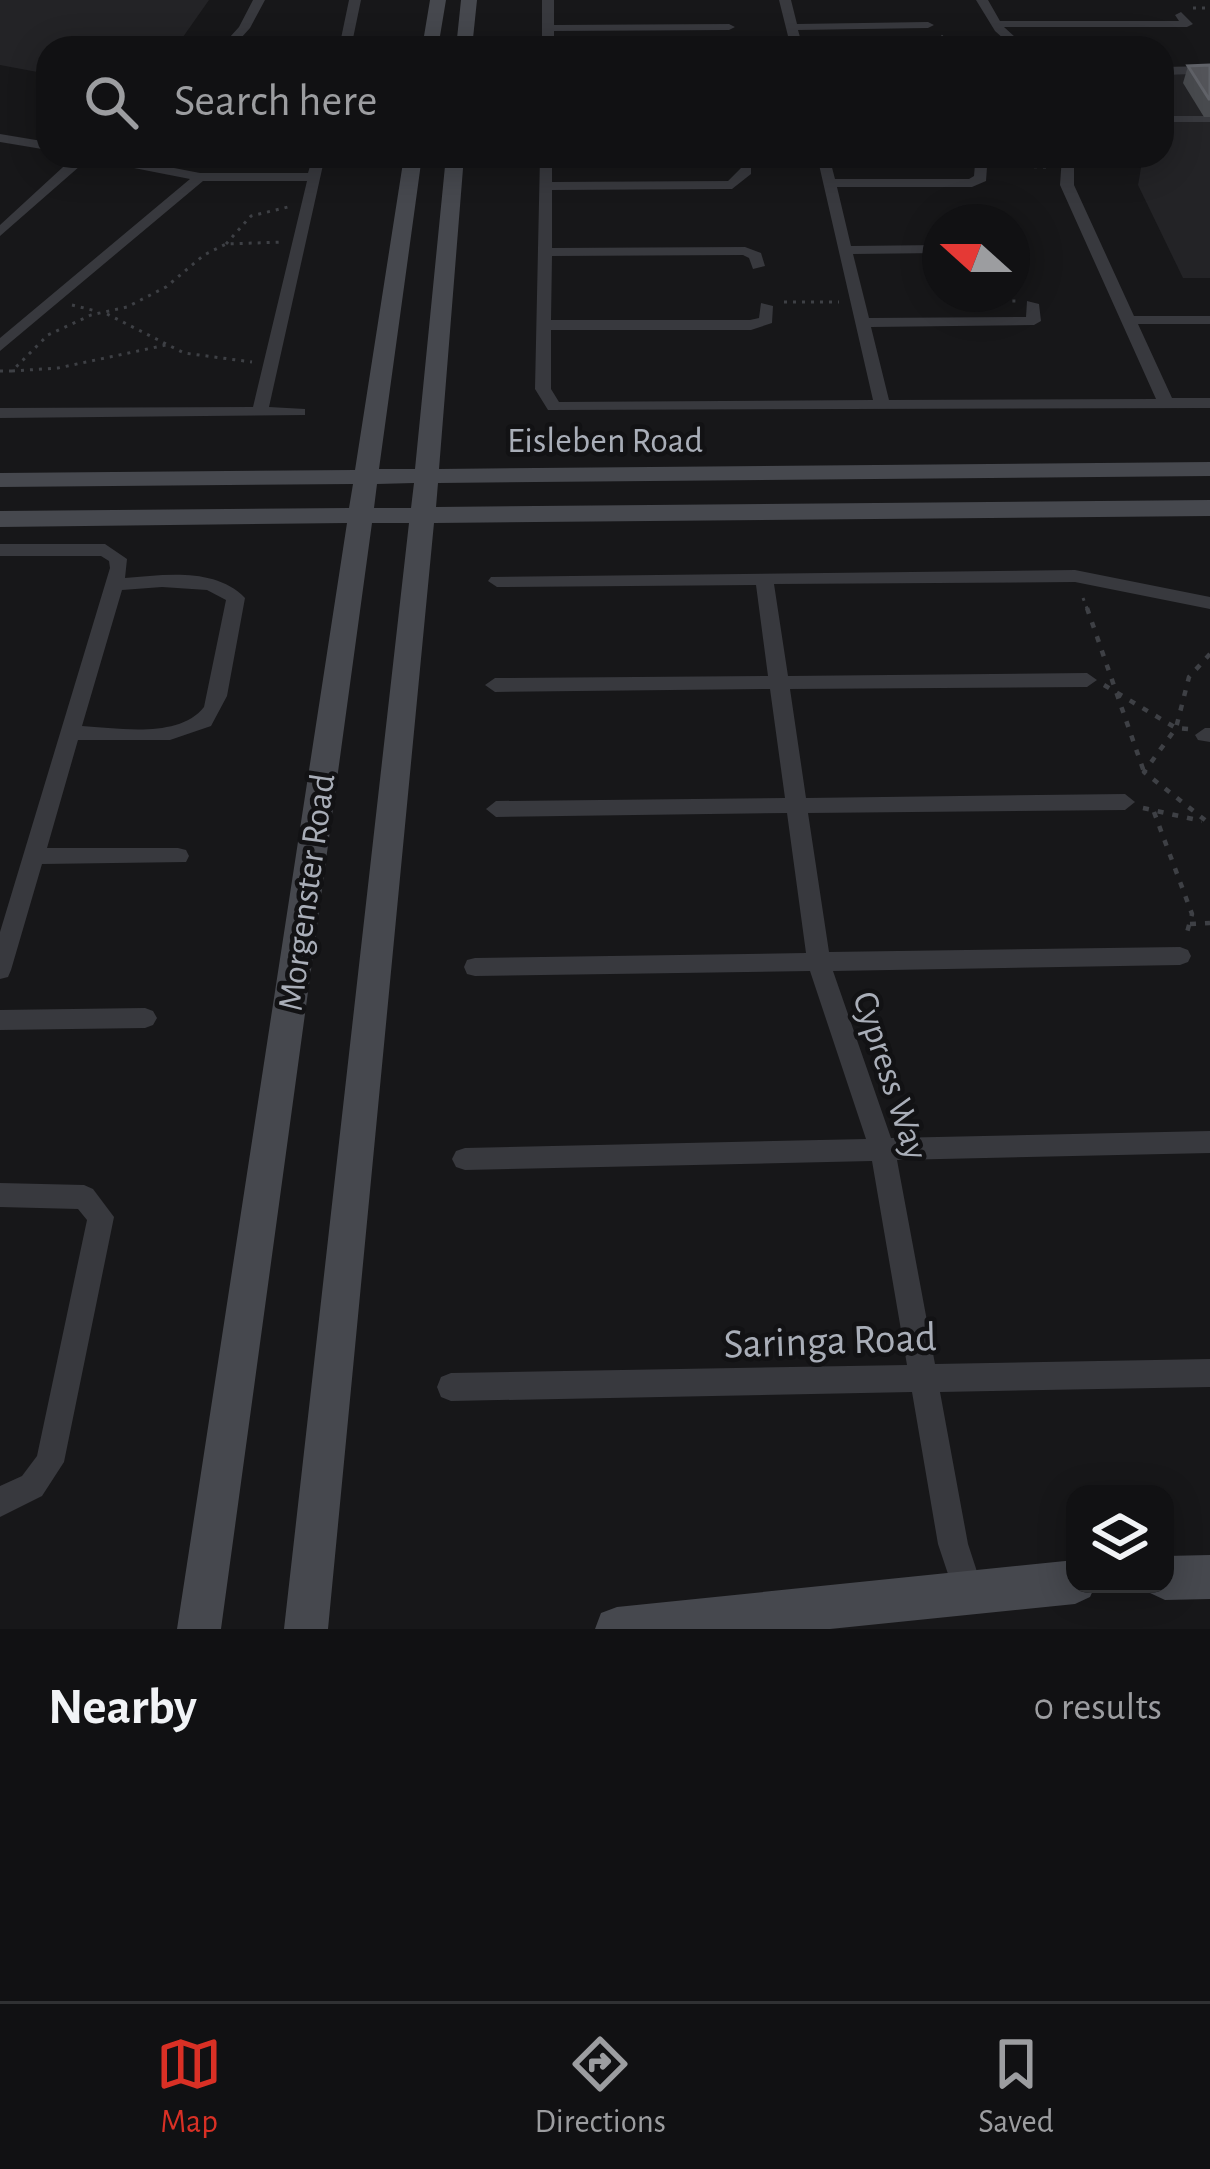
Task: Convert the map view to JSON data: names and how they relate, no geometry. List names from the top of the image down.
{
  "streets": {
    "main road": ["Eisleben Road", "Morgenster Road"],
    "street": ["Cypress Way", "Saringa Road"]
  },
  "crossings": [
    ["Eisleben Road", "Morgenster Road"],
    ["Cypress Way", "Saringa Road"]
  ],
  "north": "left",
  "page": {
    "search": "Search here",
    "heading": ["Nearby", "0 results"],
    "nav": ["Map", "Directions", "Saved"]
  }
}
